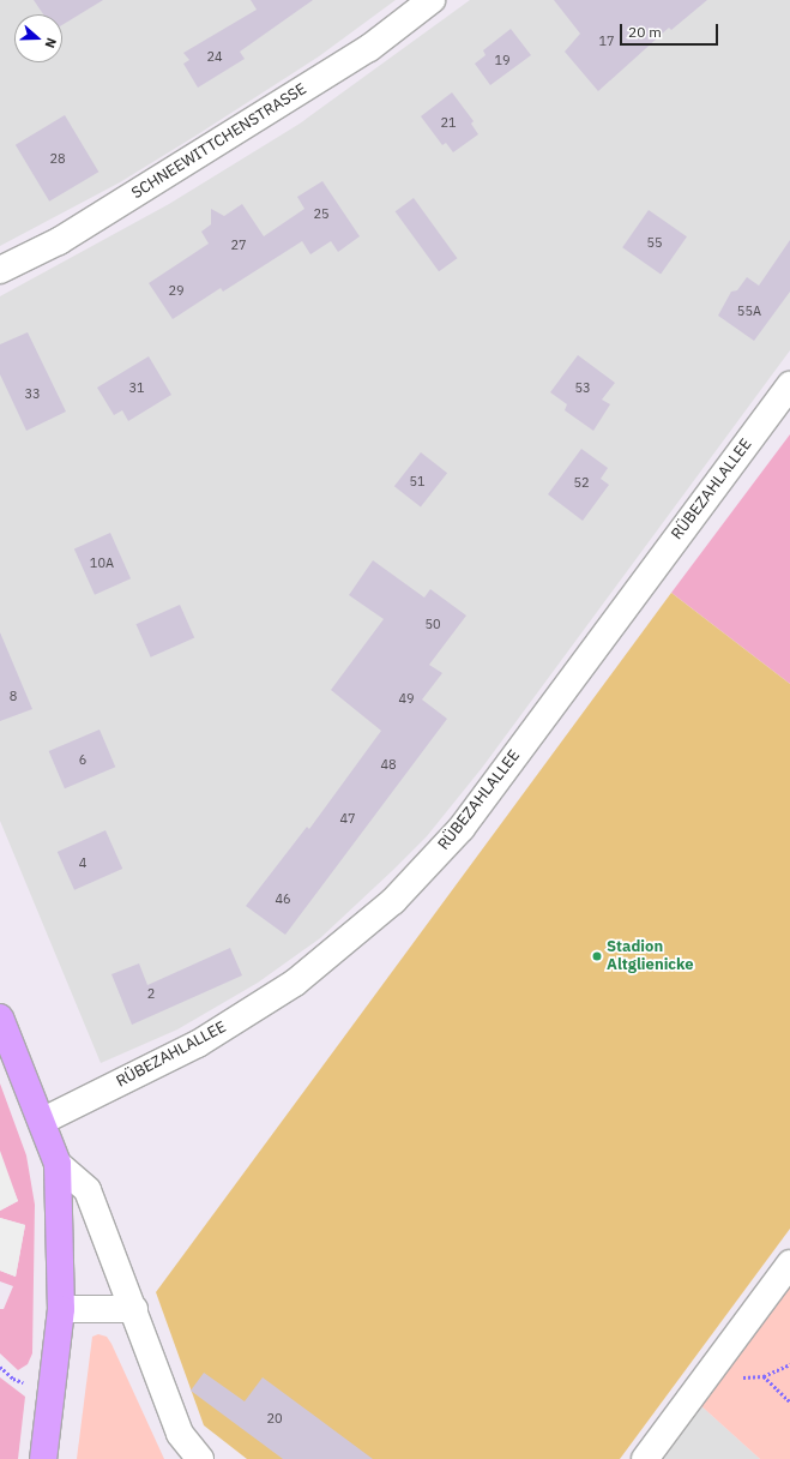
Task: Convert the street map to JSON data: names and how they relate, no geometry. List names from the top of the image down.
{
  "streets": {
    "street": ["SCHNEEWITTCHENSTRASSE", "RÜBEZAHLALLEE"]
  },
  "places": ["Stadion Altglienicke"],
  "house_numbers": [
    "17",
    "24",
    "19",
    "21",
    "28",
    "25",
    "55",
    "27",
    "29",
    "55A",
    "31",
    "53",
    "33",
    "51",
    "52",
    "10A",
    "50",
    "8",
    "49",
    "6",
    "48",
    "47",
    "4",
    "46",
    "2",
    "20"
  ],
  "scale_bar": "20 m",
  "north": "right"
}
